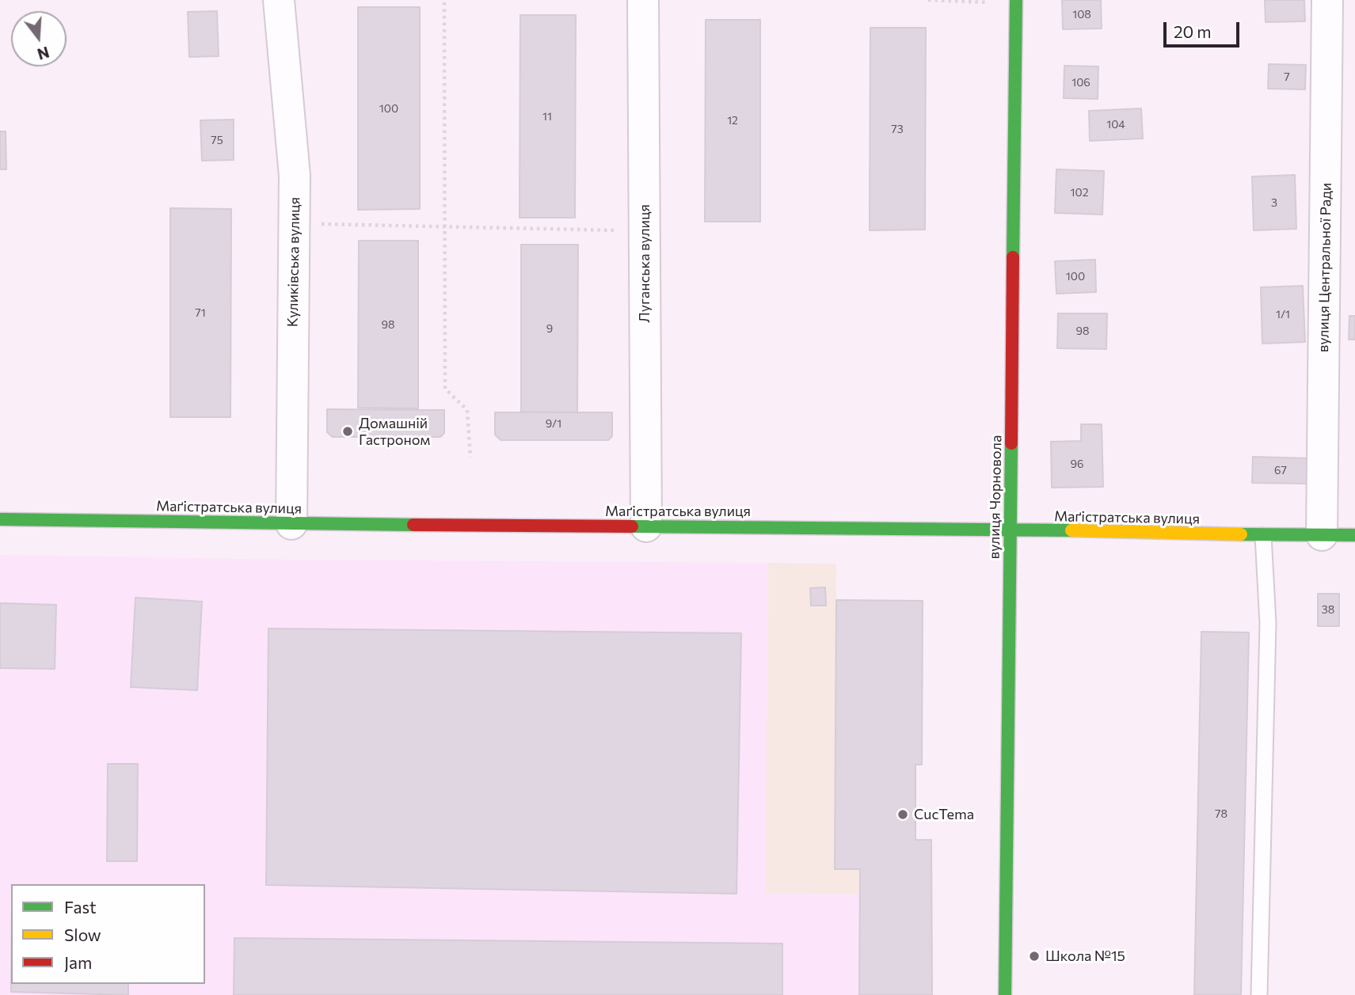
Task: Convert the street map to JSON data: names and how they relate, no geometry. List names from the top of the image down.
{
  "streets": {
    "street": [
      "Куликівська вулиця",
      "Луганська вулиця",
      "вулиця Центральної Ради",
      "вулиця Чорновола",
      "Маґістратська вулиця"
    ]
  },
  "crossings": [
    ["Куликівська вулиця", "Маґістратська вулиця"],
    ["Луганська вулиця", "Маґістратська вулиця"],
    ["вулиця Центральної Ради", "Маґістратська вулиця"],
    ["вулиця Чорновола", "Маґістратська вулиця"]
  ],
  "places": ["Домашній Гастроном", "CucTema", "Школа №15"],
  "house_numbers": [
    "108",
    "7",
    "106",
    "100",
    "11",
    "12",
    "104",
    "73",
    "75",
    "102",
    "3",
    "100",
    "71",
    "1/1",
    "98",
    "9",
    "98",
    "9/1",
    "96",
    "67",
    "38",
    "78"
  ],
  "legend": ["Fast", "Slow", "Jam"],
  "scale_bar": "20 m",
  "north": "bottom"
}
